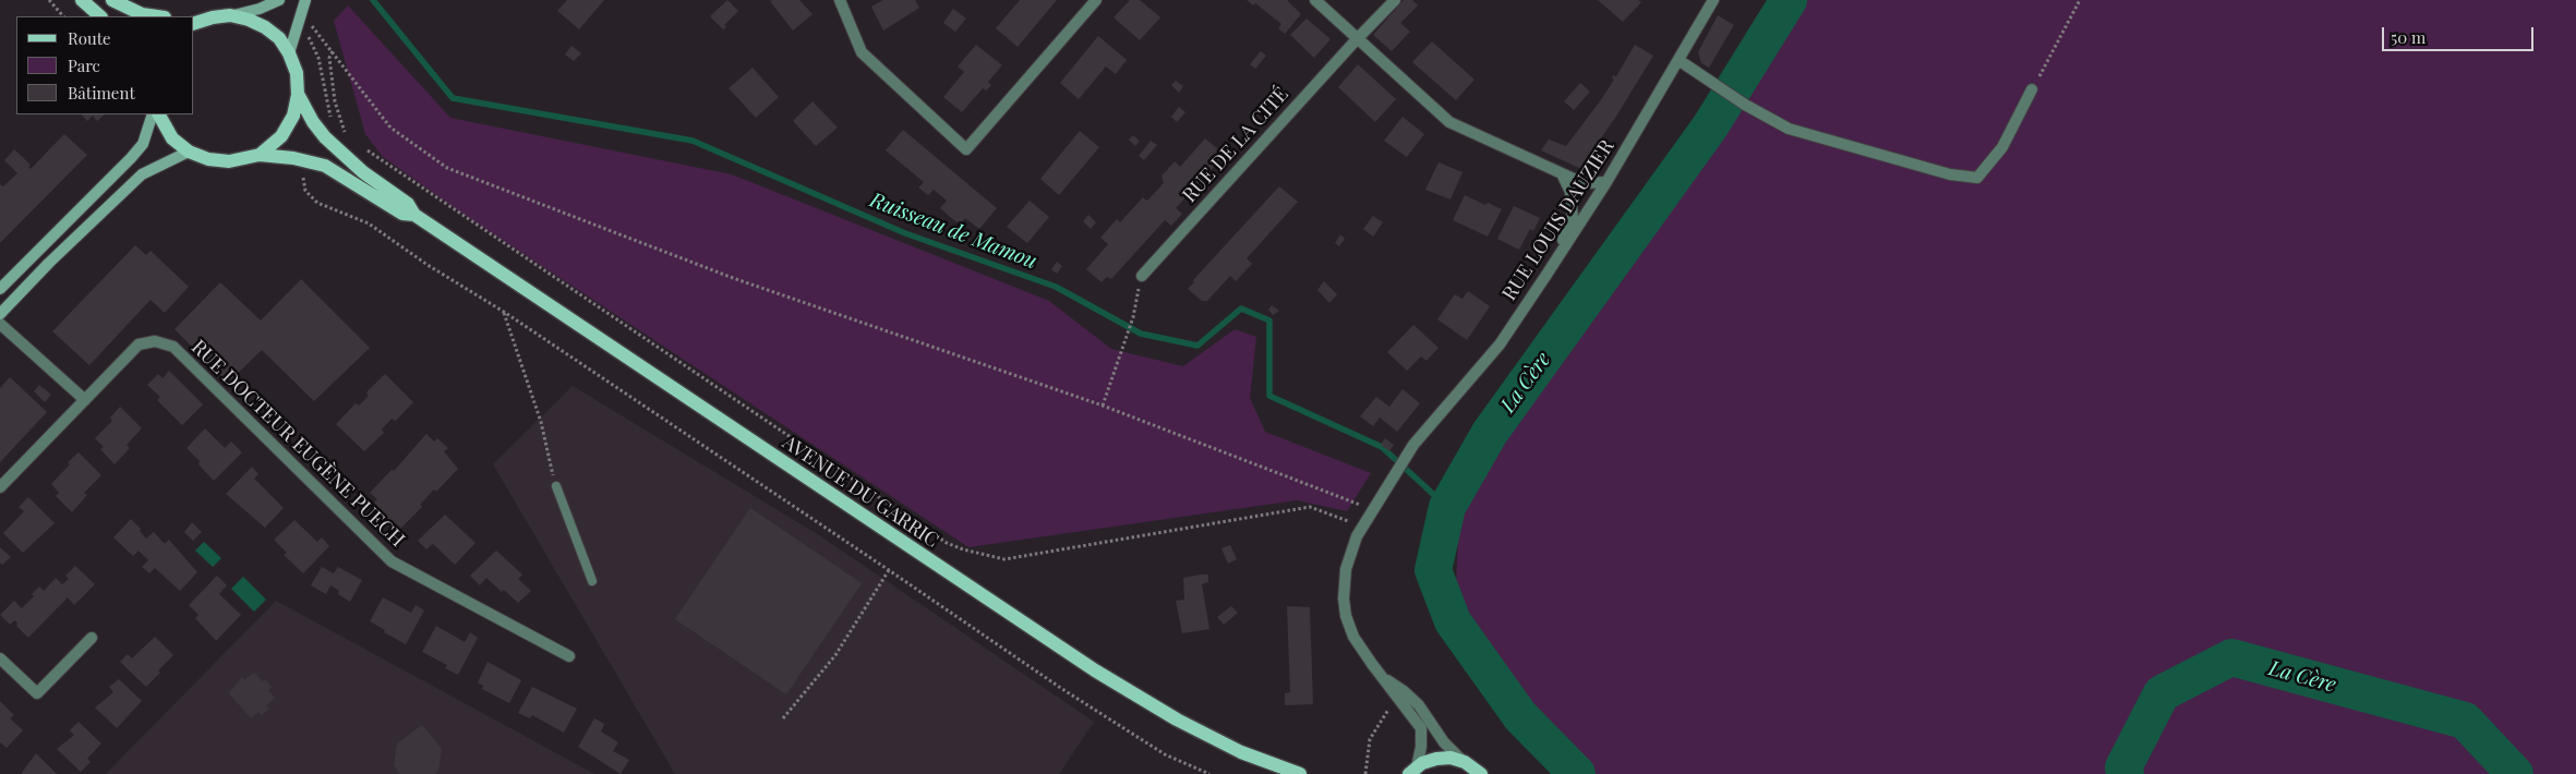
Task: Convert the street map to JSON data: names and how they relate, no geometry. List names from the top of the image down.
{
  "streets": {
    "main road": ["AVENUE DU GARRIC"],
    "street": ["RUE DE LA CITÉ", "RUE LOUIS DAUZIER", "RUE DOCTEUR EUGÈNE PUECH"]
  },
  "water": ["Ruisseau de Mamou", "La Cère"],
  "legend": ["Route", "Parc", "Bâtiment"],
  "scale_bar": "50 m"
}
